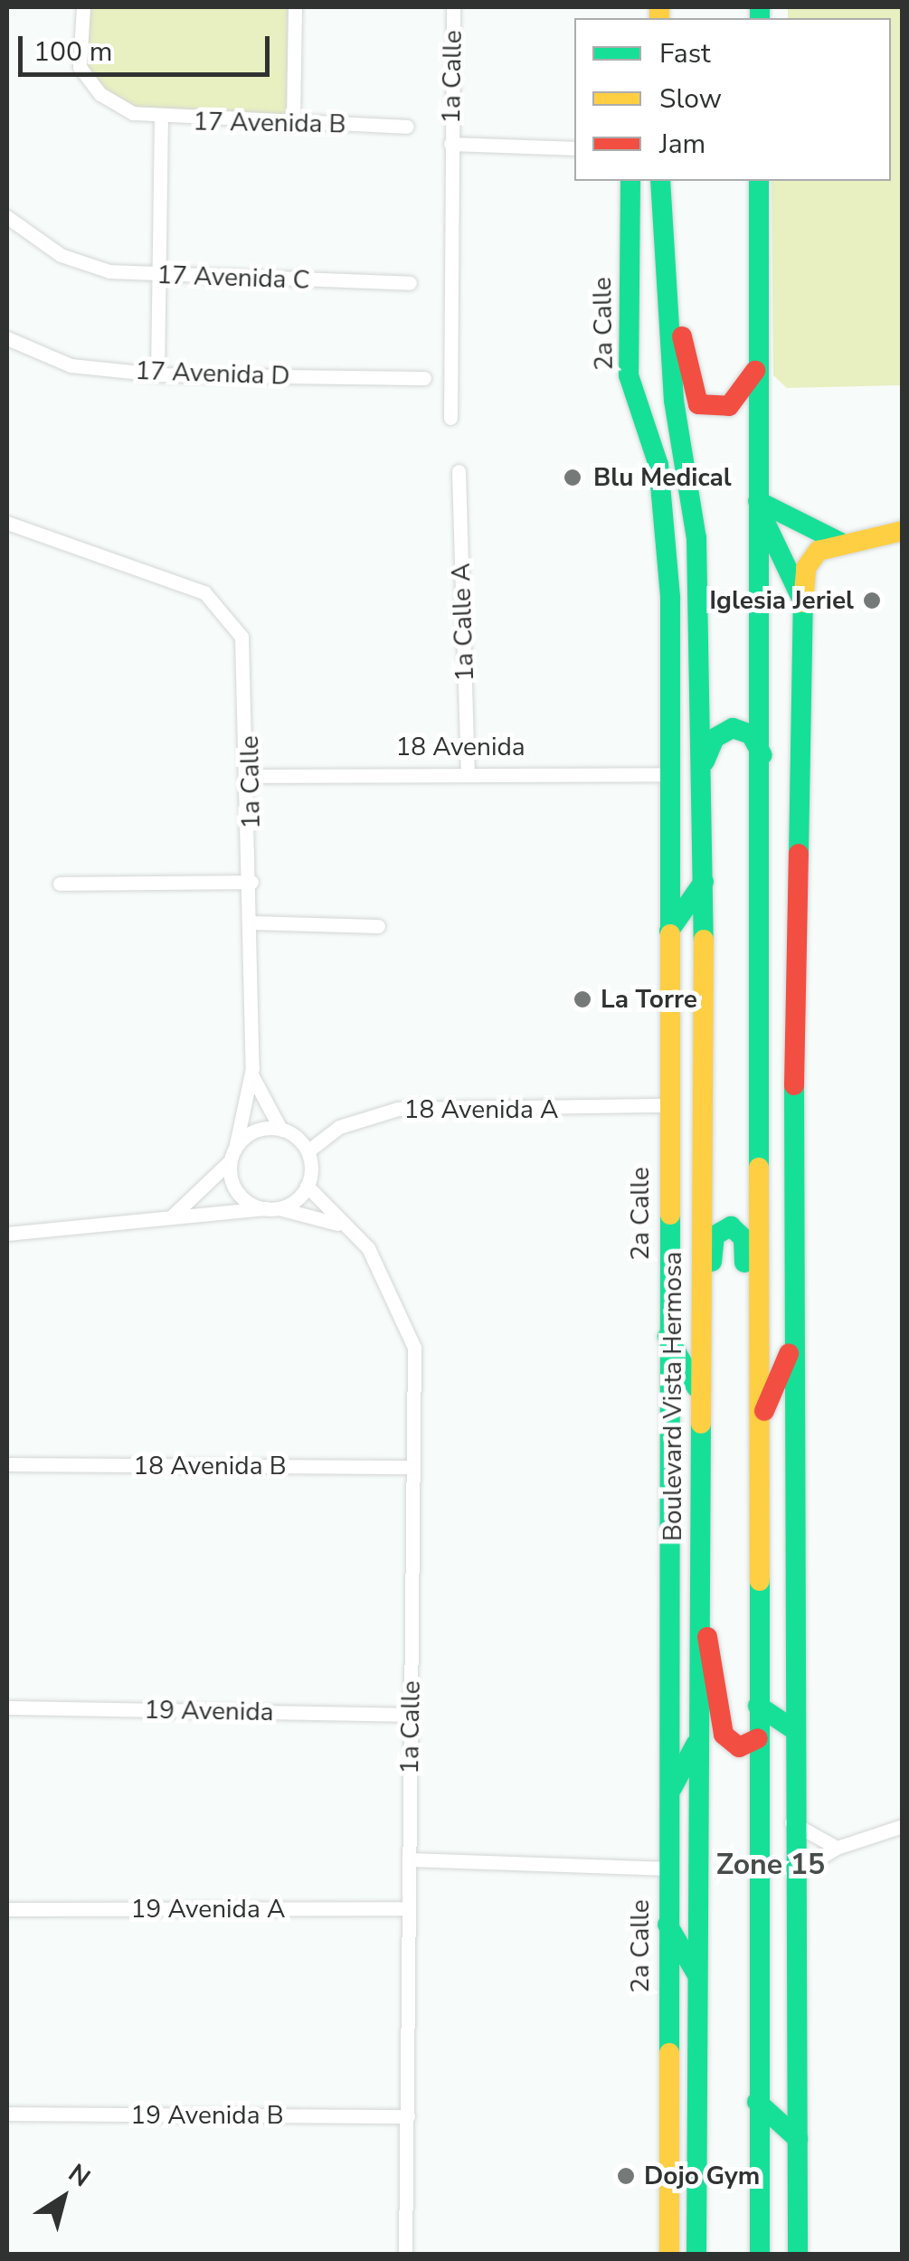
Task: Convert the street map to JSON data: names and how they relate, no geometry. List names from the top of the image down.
{
  "streets": {
    "main road": ["2a Calle", "Boulevard Vista Hermosa"],
    "street": [
      "1a Calle",
      "17 Avenida B",
      "17 Avenida C",
      "17 Avenida D",
      "1a Calle A",
      "18 Avenida",
      "18 Avenida A",
      "18 Avenida B",
      "19 Avenida",
      "19 Avenida A",
      "19 Avenida B"
    ]
  },
  "crossings": [
    ["1a Calle", "18 Avenida"],
    ["1a Calle", "18 Avenida A"],
    ["1a Calle", "18 Avenida B"],
    ["1a Calle", "19 Avenida"],
    ["1a Calle", "19 Avenida A"],
    ["1a Calle", "19 Avenida B"],
    ["2a Calle", "18 Avenida"],
    ["2a Calle", "18 Avenida A"],
    ["1a Calle A", "18 Avenida"]
  ],
  "districts": ["Zone 15"],
  "places": [
    "Blu Medical",
    "Iglesia Jeriel",
    "La Torre",
    "Dojo Gym"
  ],
  "legend": ["Fast", "Slow", "Jam"],
  "scale_bar": "100 m",
  "north": "top right"
}
